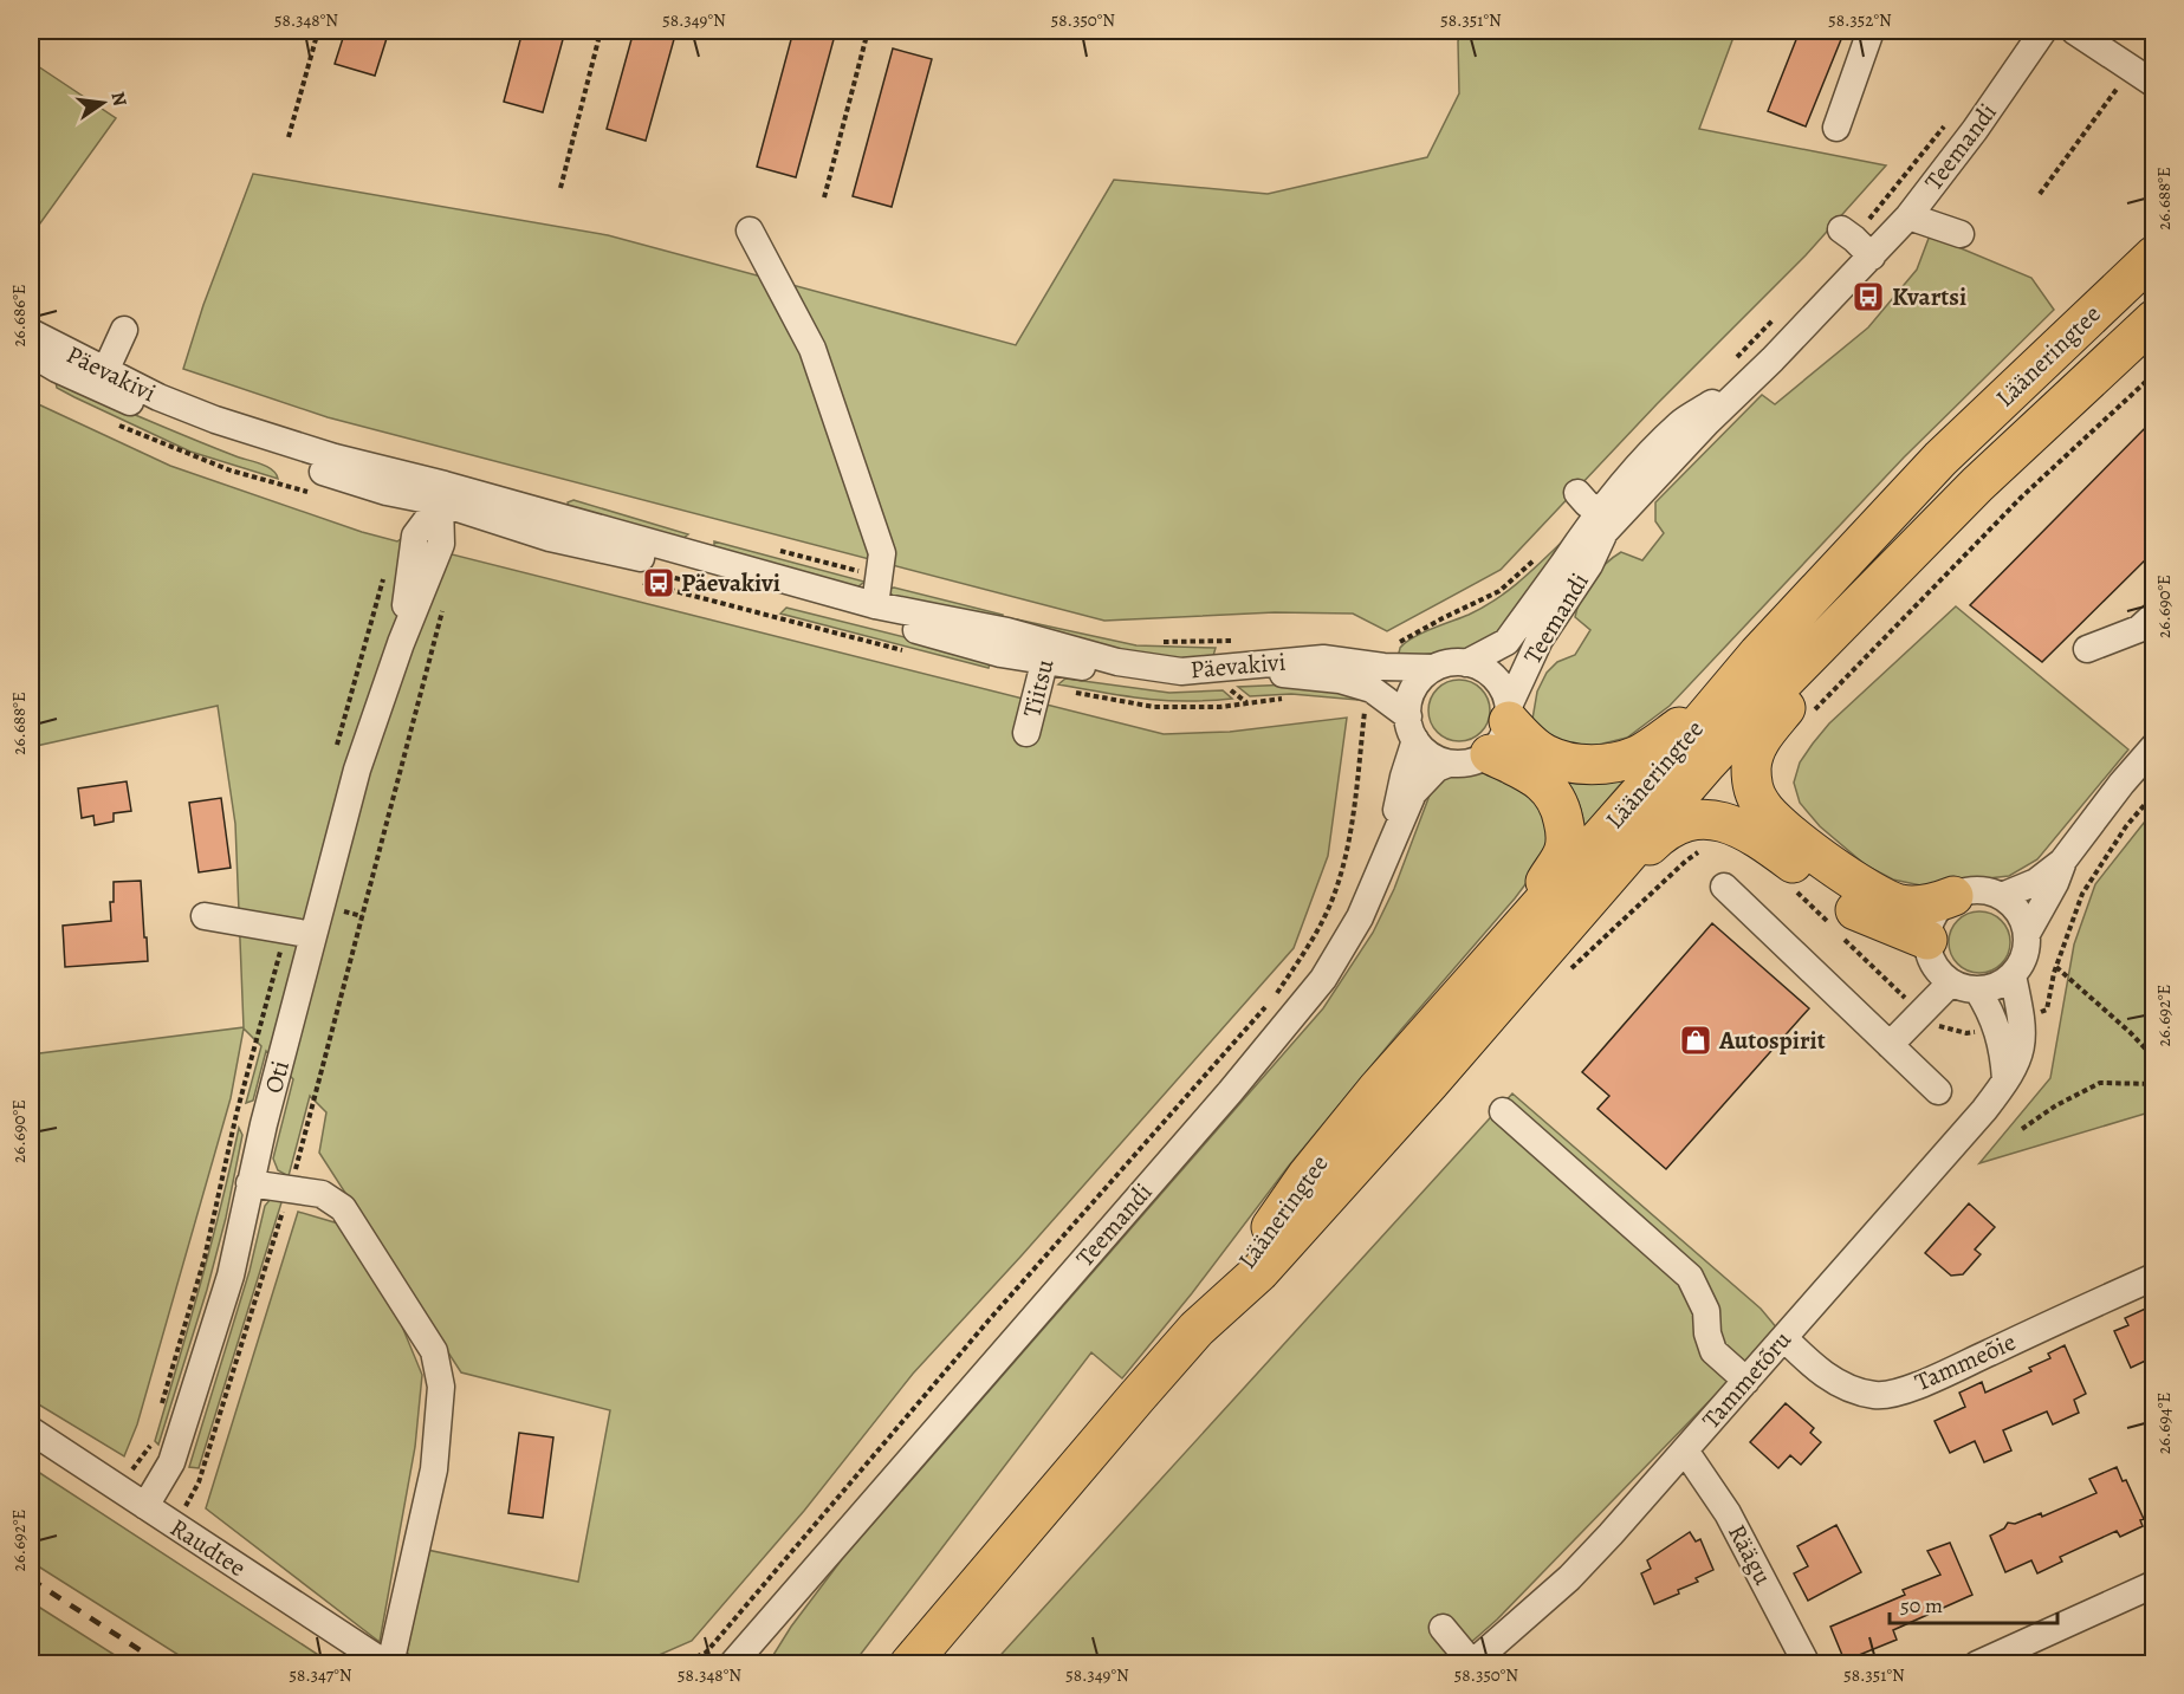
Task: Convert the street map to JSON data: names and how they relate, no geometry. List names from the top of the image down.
{
  "streets": {
    "highway": ["Lääneringtee"],
    "street": [
      "Teemandi",
      "Päevakivi",
      "Tiitsu",
      "Oti",
      "Tammeõie",
      "Tammetõru",
      "Raudtee",
      "Räägu"
    ]
  },
  "crossings": [
    ["Teemandi", "Päevakivi"],
    ["Päevakivi", "Tiitsu"],
    ["Päevakivi", "Oti"],
    ["Oti", "Raudtee"],
    ["Tammeõie", "Tammetõru"],
    ["Tammetõru", "Räägu"]
  ],
  "places": {
    "bus stop": ["Kvartsi", "Päevakivi"],
    "shop": ["Autospirit"]
  },
  "scale_bar": "50 m",
  "north": "right",
  "coordinates": [
    "58.348°N",
    "58.349°N",
    "58.350°N",
    "58.351°N",
    "58.352°N",
    "26.688°E",
    "26.686°E",
    "26.690°E",
    "26.692°E",
    "26.694°E",
    "58.347°N"
  ]
}
